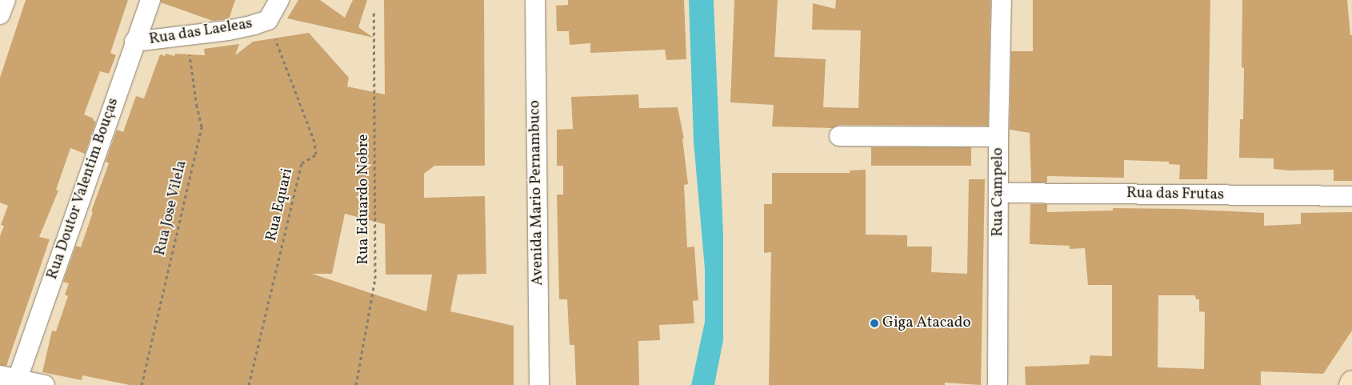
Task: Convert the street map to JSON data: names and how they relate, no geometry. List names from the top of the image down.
{
  "streets": {
    "street": [
      "Rua das Laeleas",
      "Rua Doutor Valentim Bouças",
      "Rua Campelo",
      "Avenida Mario Pernambuco",
      "Rua das Frutas"
    ],
    "path": ["Rua Eduardo Nobre", "Rua Equari", "Rua Jose Vilela"]
  },
  "crossings": [
    ["Rua das Laeleas", "Rua Doutor Valentim Bouças"],
    ["Rua das Laeleas", "Rua Equari"],
    ["Rua das Laeleas", "Rua Jose Vilela"],
    ["Rua Campelo", "Rua das Frutas"]
  ],
  "places": ["Giga Atacado"]
}
